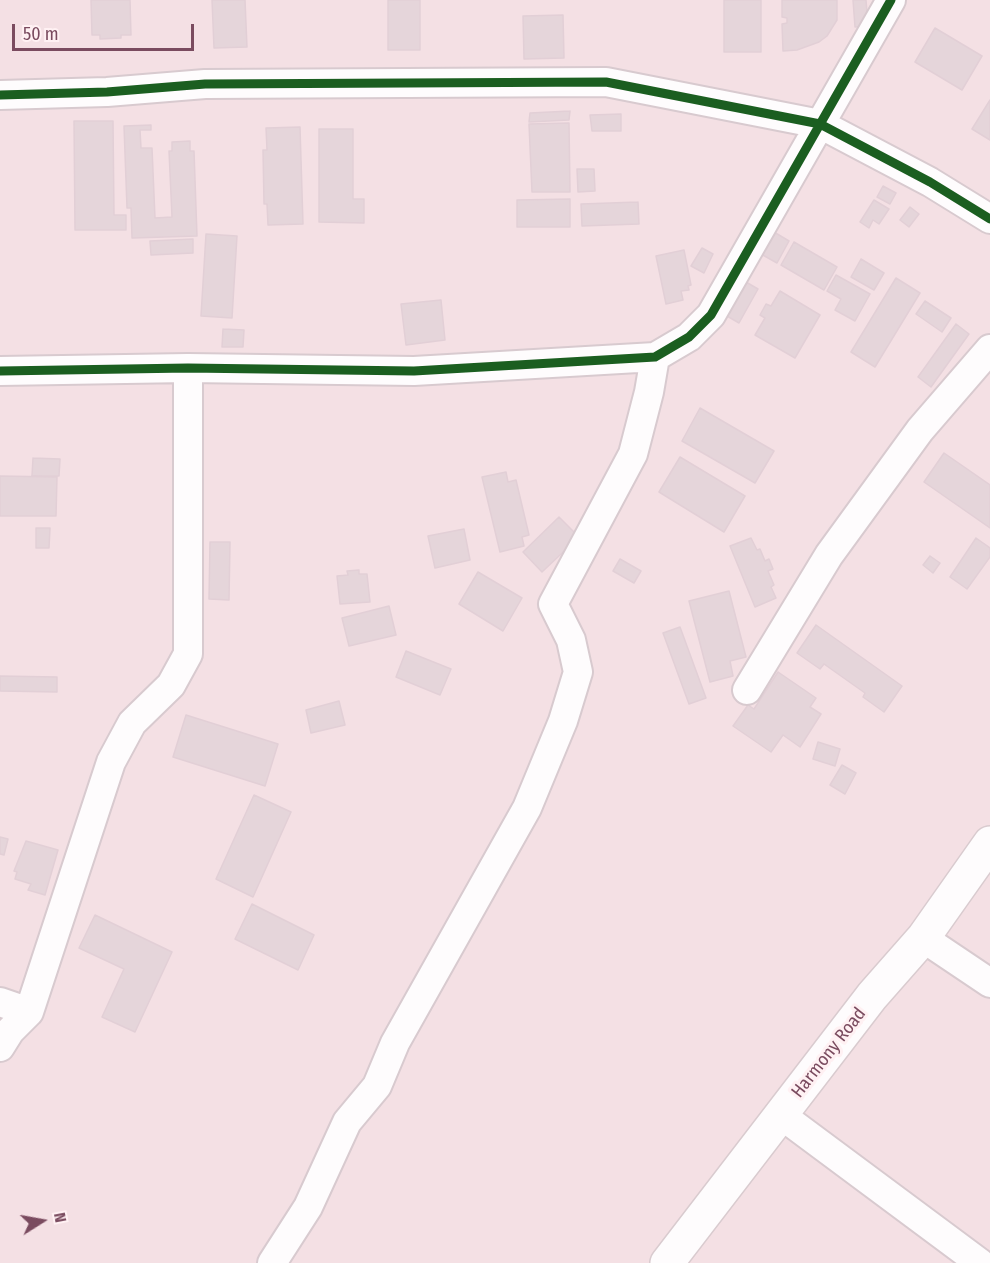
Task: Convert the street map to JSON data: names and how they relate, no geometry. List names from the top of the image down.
{
  "streets": {
    "main road": ["Harmony Road"]
  },
  "scale_bar": "50 m",
  "north": "right"
}
